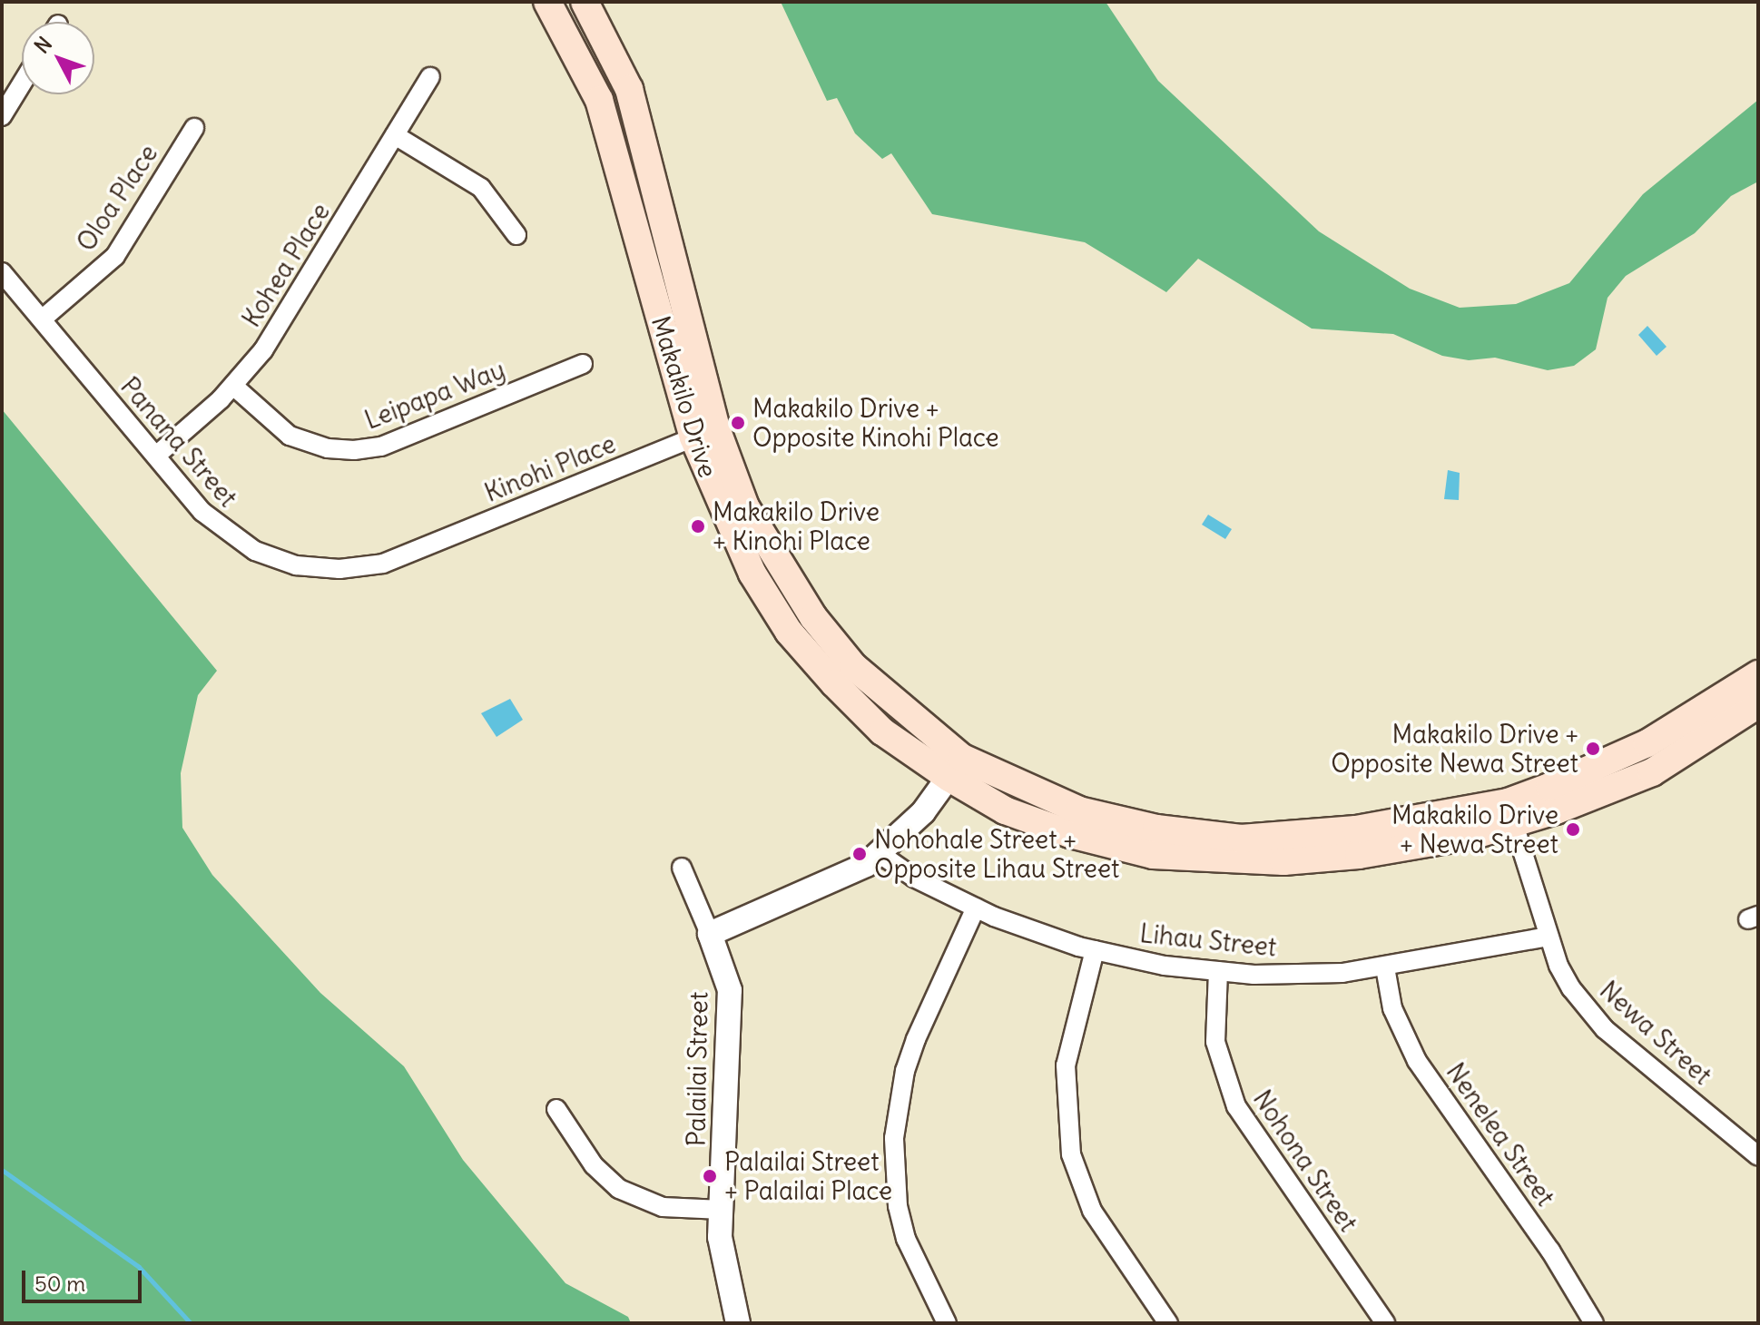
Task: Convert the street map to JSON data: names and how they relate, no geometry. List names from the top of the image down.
{
  "streets": {
    "main road": ["Makakilo Drive"],
    "street": [
      "Oloa Place",
      "Kohea Place",
      "Leipapa Way",
      "Panana Street",
      "Kinohi Place",
      "Lihau Street",
      "Newa Street",
      "Palailai Street",
      "Nenelea Street",
      "Nohona Street"
    ]
  },
  "crossings": [
    ["Oloa Place", "Panana Street"],
    ["Kohea Place", "Leipapa Way"],
    ["Kohea Place", "Panana Street"],
    ["Makakilo Drive", "Kinohi Place"],
    ["Makakilo Drive", "Newa Street"],
    ["Panana Street", "Kinohi Place"],
    ["Lihau Street", "Newa Street"],
    ["Lihau Street", "Nenelea Street"],
    ["Lihau Street", "Nohona Street"]
  ],
  "places": [
    "Makakilo Drive + Opposite Kinohi Place",
    "Makakilo Drive + Kinohi Place",
    "Makakilo Drive + Opposite Newa Street",
    "Makakilo Drive + Newa Street",
    "Nohohale Street + Opposite Lihau Street",
    "Palailai Street + Palailai Place"
  ],
  "scale_bar": "50 m",
  "north": "top left"
}
